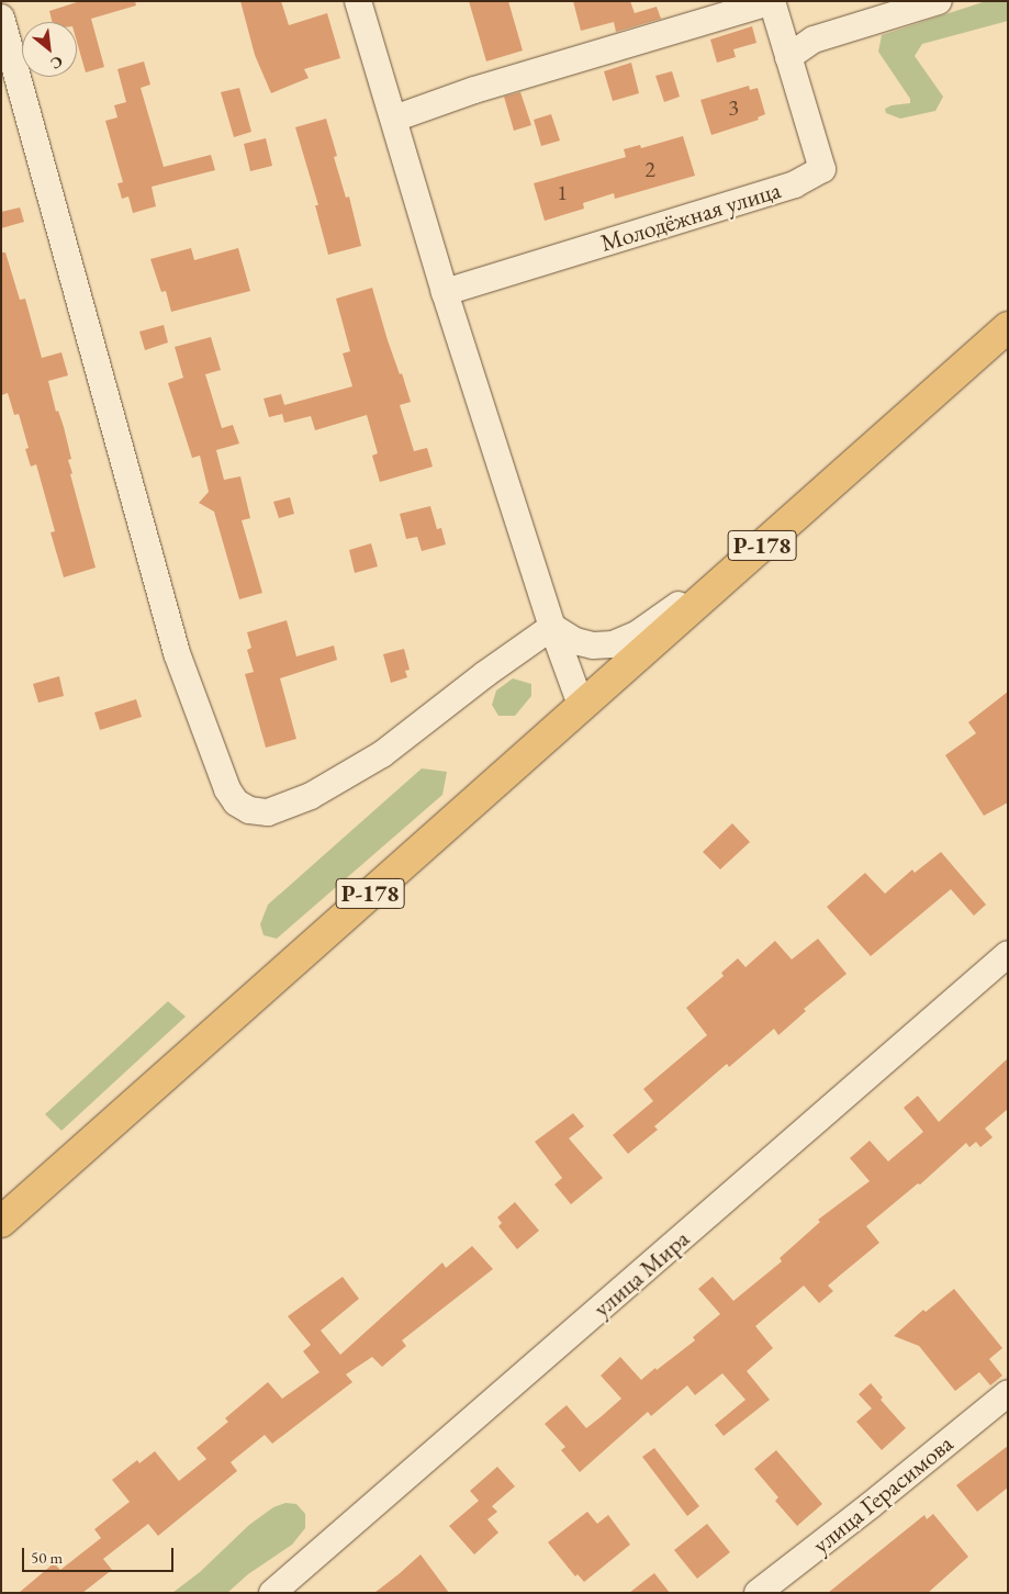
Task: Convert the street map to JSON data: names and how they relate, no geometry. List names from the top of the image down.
{
  "streets": {
    "highway": ["Р-178"],
    "street": ["Молодёжная улица", "улица Мира", "улица Герасимова"]
  },
  "house_numbers": ["3", "2", "1"],
  "scale_bar": "50 m",
  "north": "bottom right"
}
